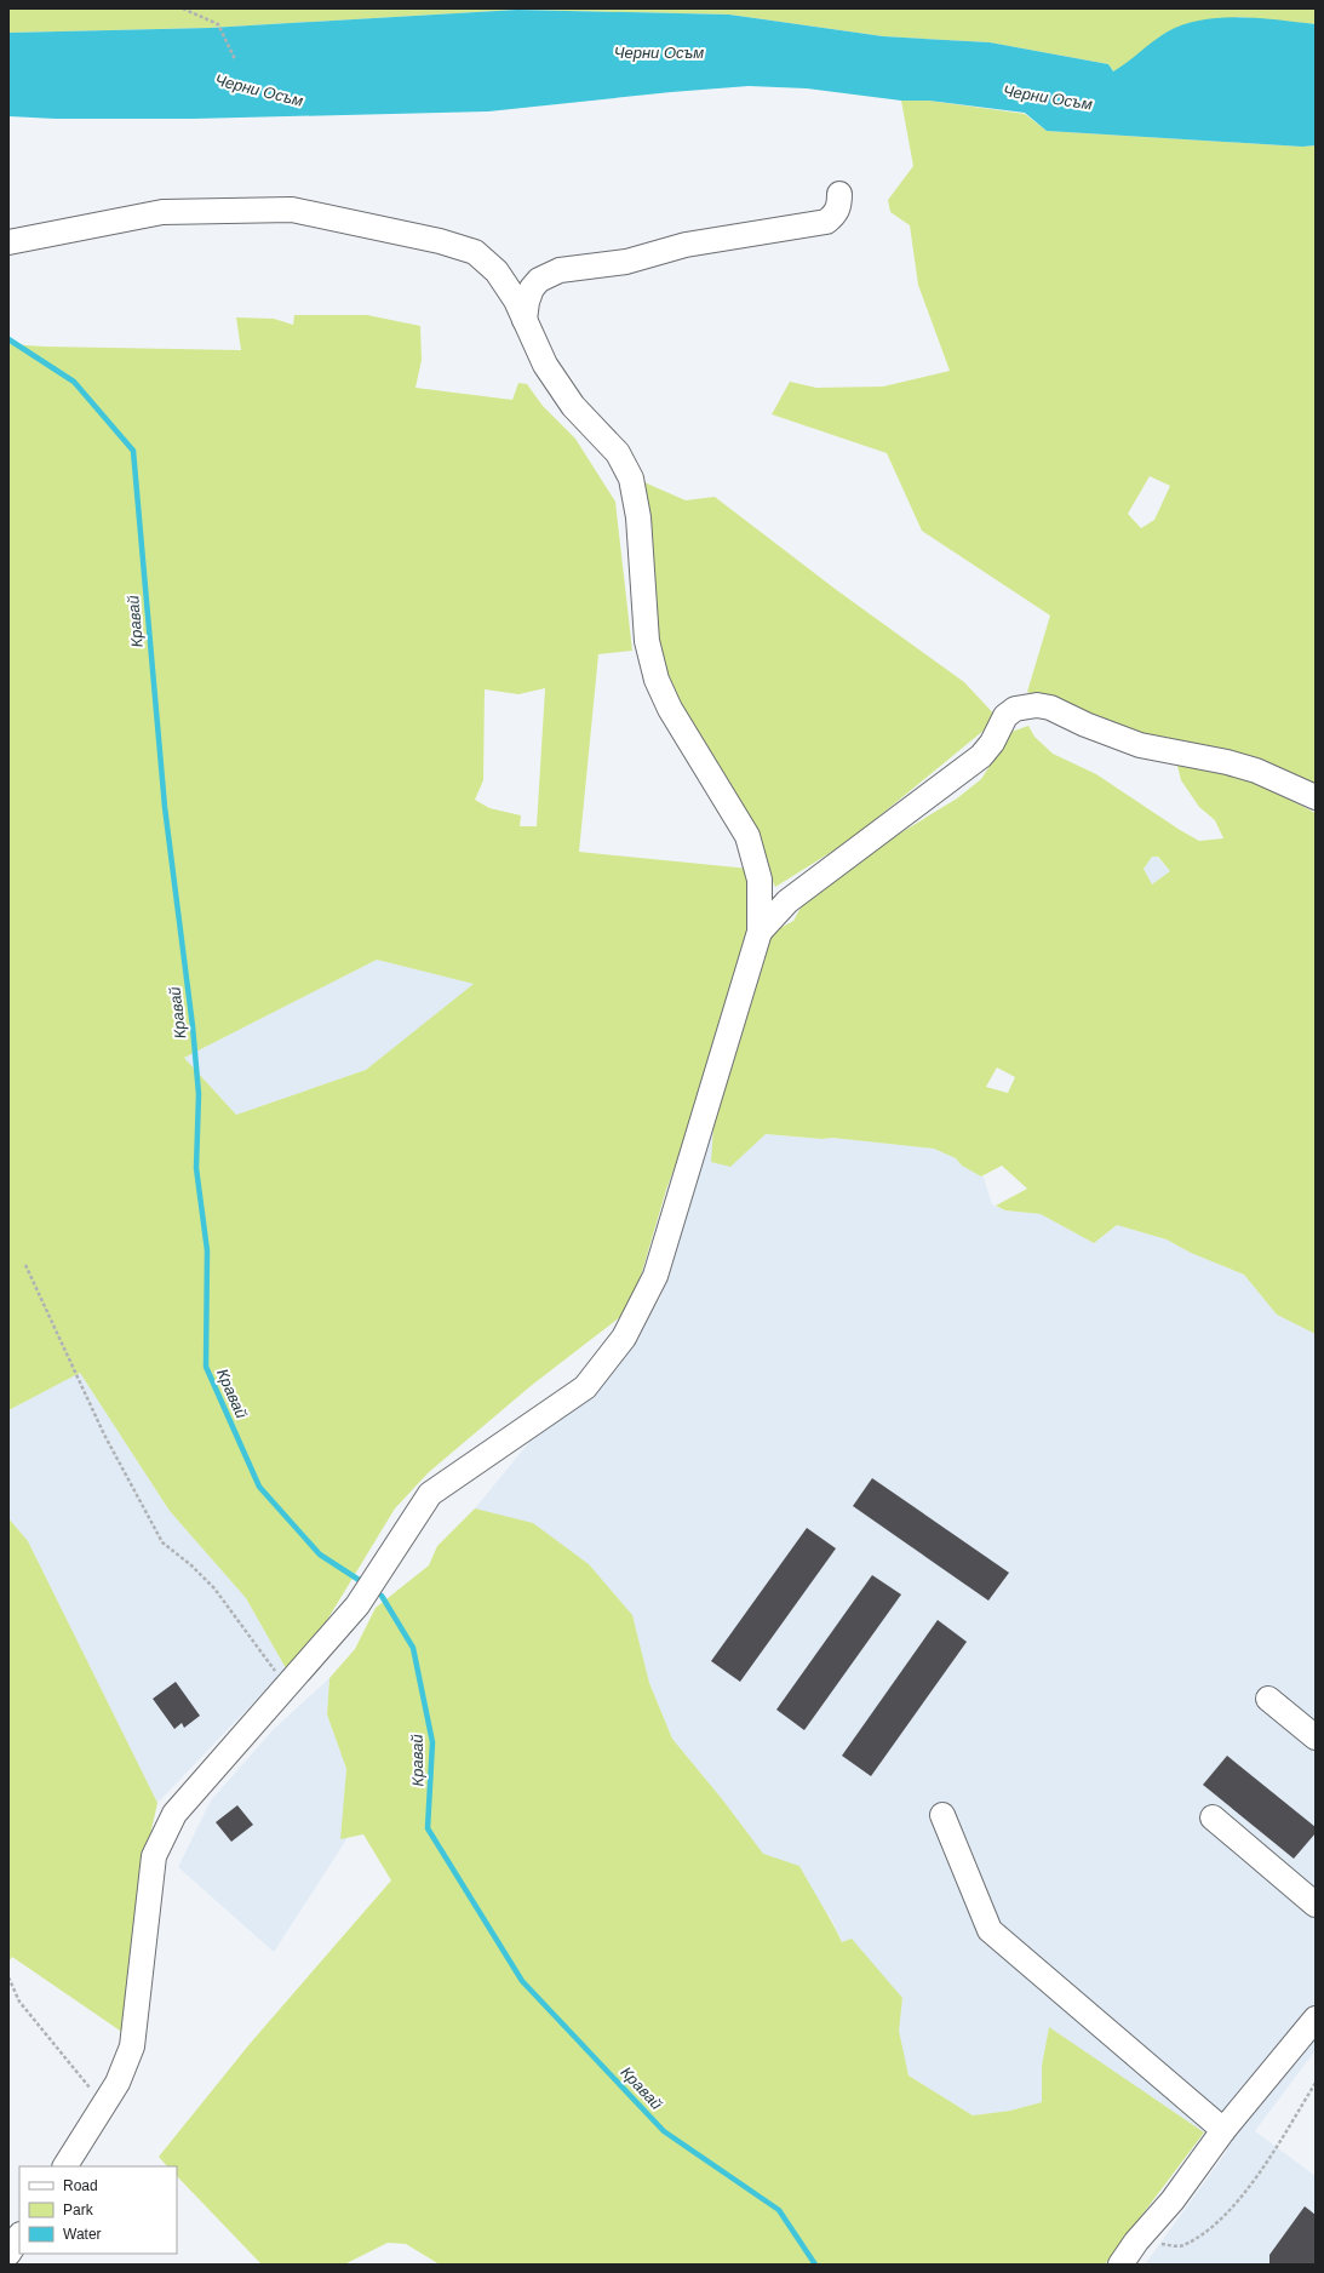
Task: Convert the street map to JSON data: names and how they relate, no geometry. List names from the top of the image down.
{
  "water": ["Черни Осъм", "Кравай"],
  "legend": ["Road", "Park", "Water"]
}
